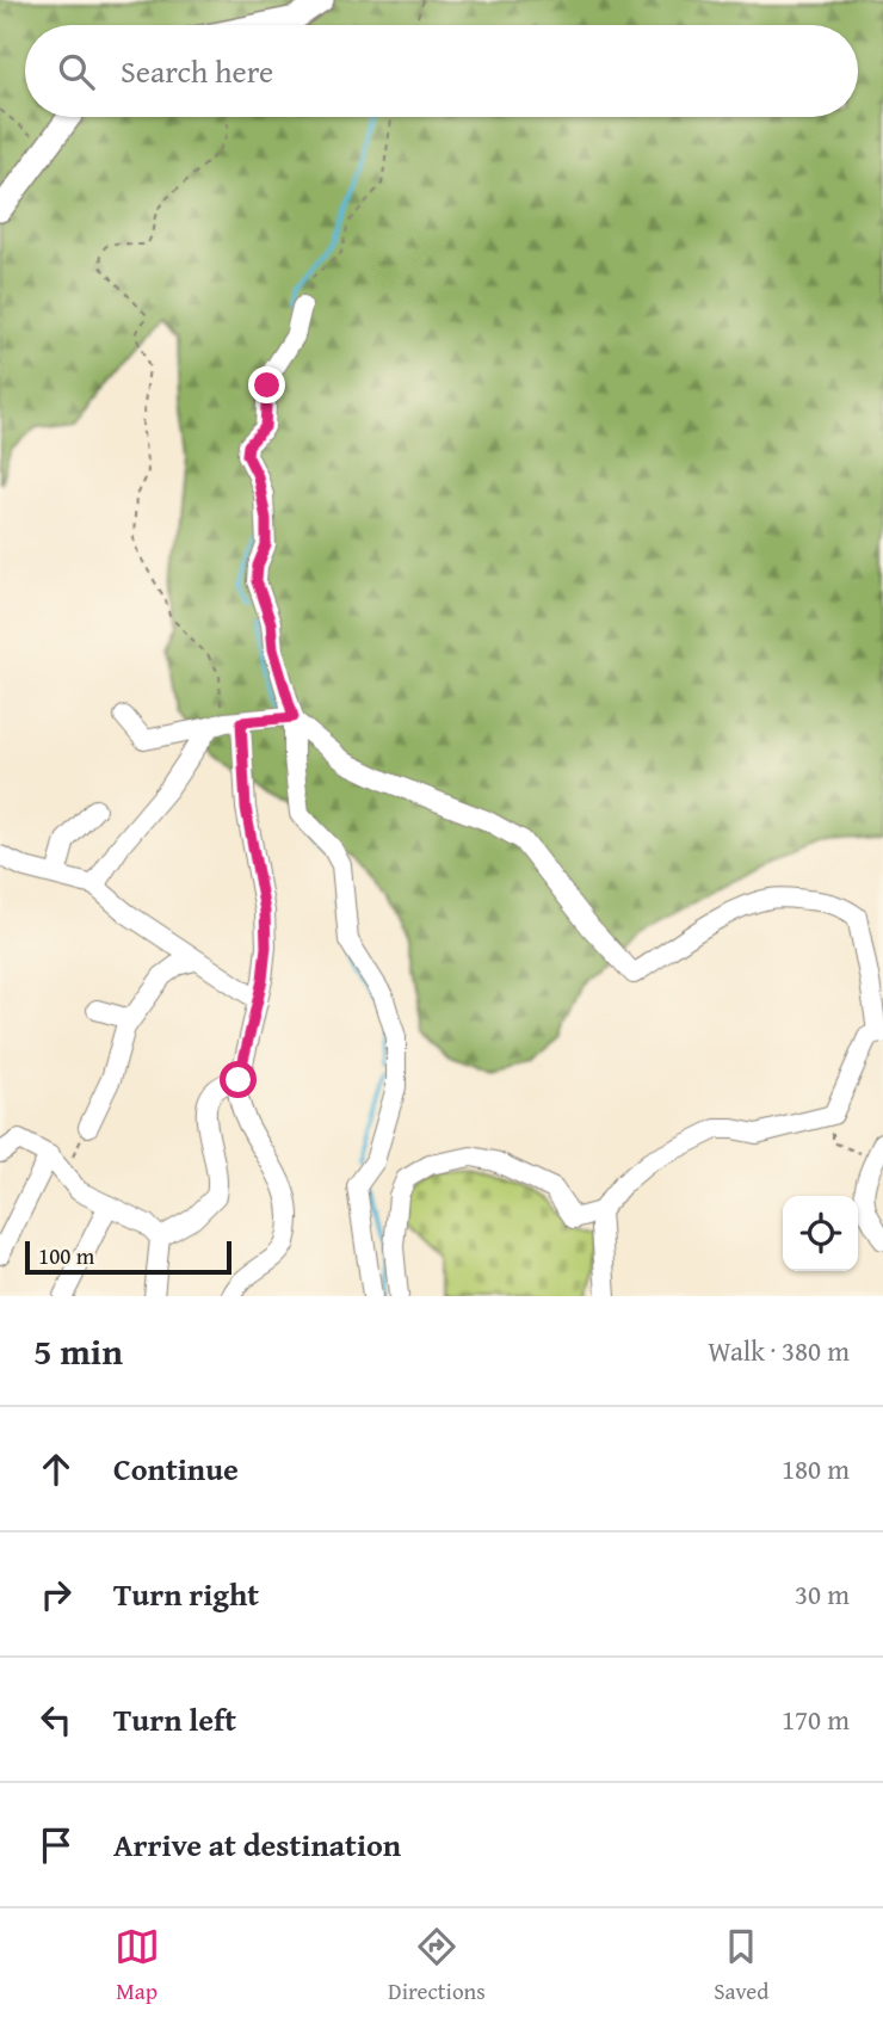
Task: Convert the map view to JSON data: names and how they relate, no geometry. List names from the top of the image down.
{
  "scale_bar": "100 m",
  "page": {
    "search": "Search here",
    "scale": "100 m",
    "heading": ["5 min", "Walk · 380 m"],
    "list": [
      ["Continue", "180 m"],
      ["Turn right", "30 m"],
      ["Turn left", "170 m"],
      "Arrive at destination"
    ],
    "nav": ["Map", "Directions", "Saved"]
  }
}
